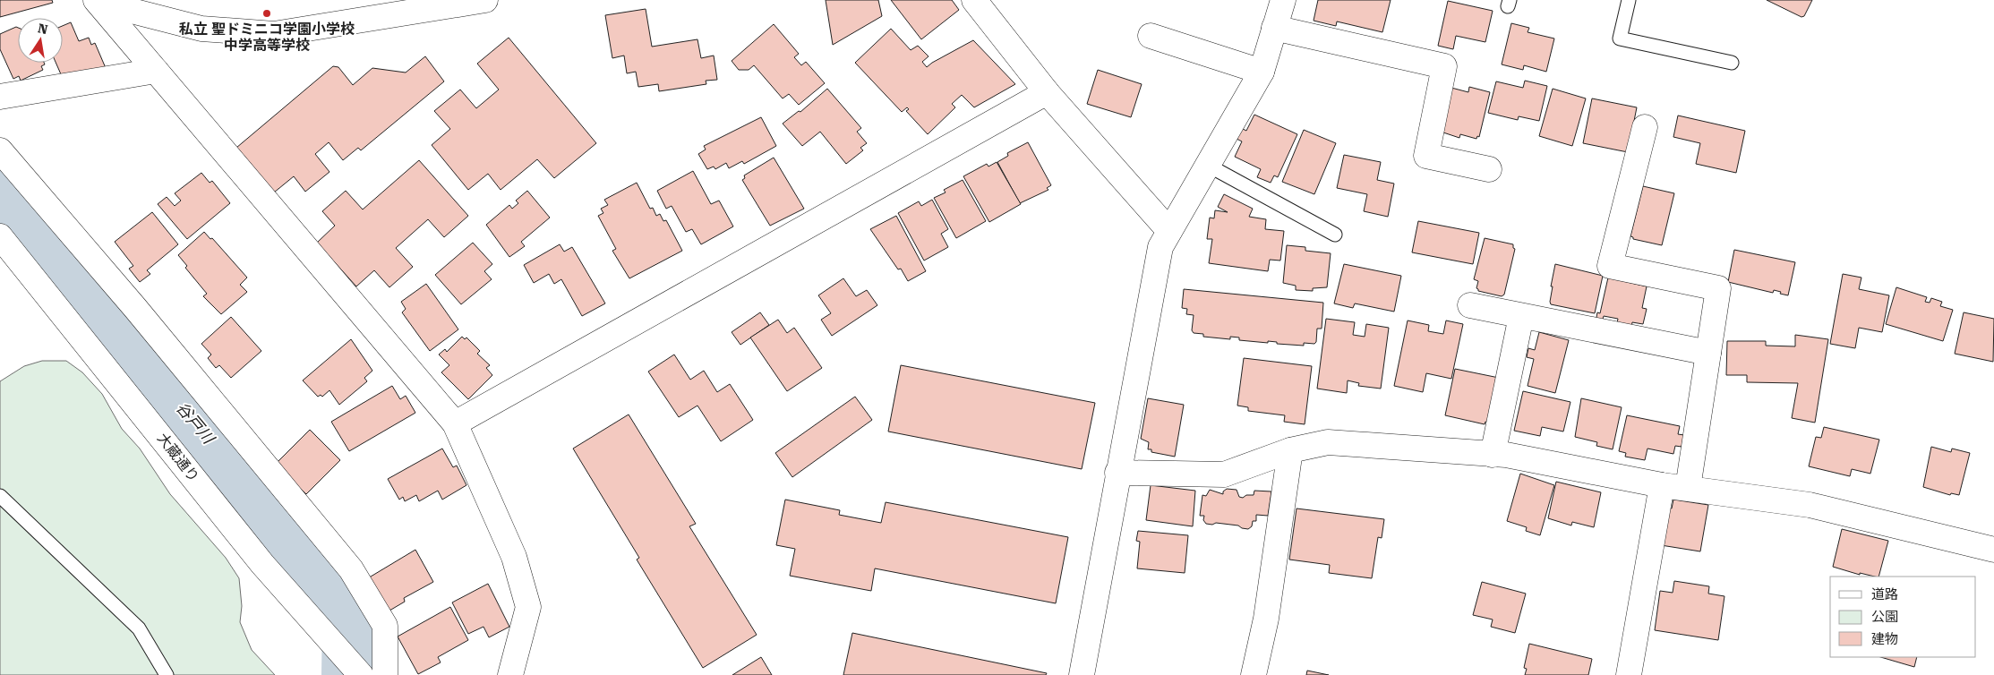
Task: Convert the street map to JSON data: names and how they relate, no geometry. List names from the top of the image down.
{
  "streets": {
    "street": ["大蔵通り"]
  },
  "water": ["谷戸川"],
  "places": ["私立 聖ドミニコ学園小学校 中学高等学校"],
  "legend": ["道路", "公園", "建物"],
  "north": "top"
}
